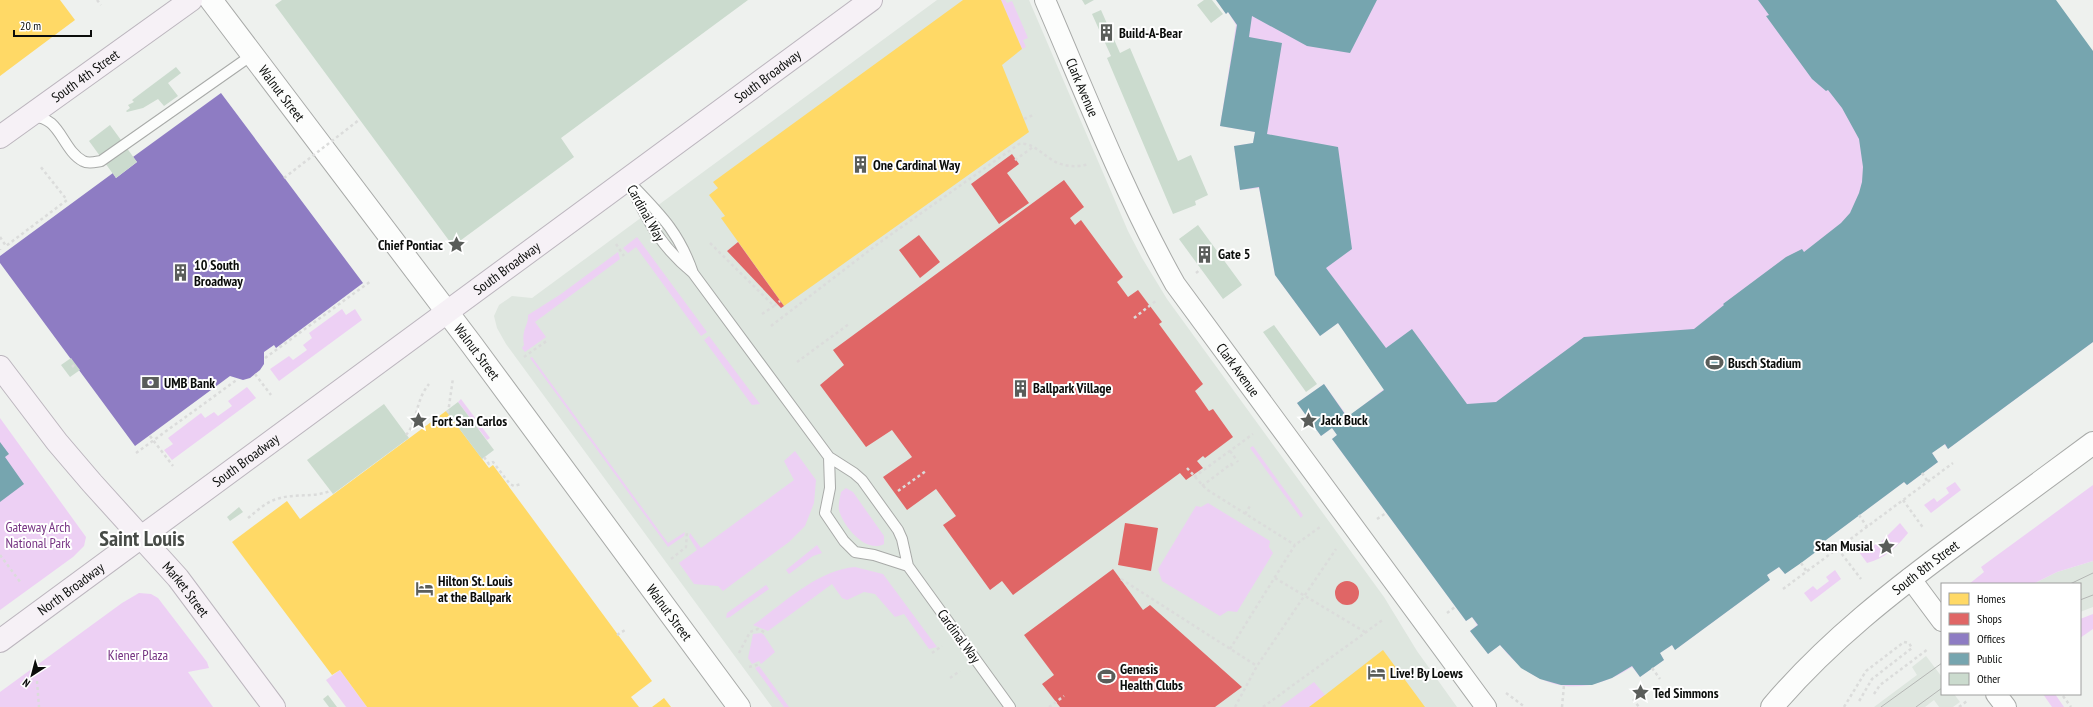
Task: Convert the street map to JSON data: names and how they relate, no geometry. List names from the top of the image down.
{
  "streets": {
    "main road": [
      "South 4th Street",
      "South Broadway",
      "North Broadway",
      "Market Street"
    ],
    "street": ["Clark Avenue", "Walnut Street", "South 8th Street"],
    "lane": ["Cardinal Way"]
  },
  "crossings": [
    ["South Broadway", "Walnut Street"],
    ["South Broadway", "Cardinal Way"],
    ["South Broadway", "North Broadway"],
    ["South Broadway", "Market Street"],
    ["North Broadway", "Market Street"]
  ],
  "districts": ["Saint Louis"],
  "parks": ["Gateway Arch National Park", "Kiener Plaza"],
  "places": {
    "building": [
      "Build-A-Bear",
      "One Cardinal Way",
      "Gate 5",
      "10 South Broadway",
      "Ballpark Village"
    ],
    "place": [
      "Chief Pontiac",
      "Jack Buck",
      "Fort San Carlos",
      "Stan Musial",
      "Ted Simmons"
    ],
    "sports": ["Busch Stadium", "Genesis Health Clubs"],
    "bank": ["UMB Bank"],
    "hotel": ["Hilton St. Louis at the Ballpark", "Live! By Loews"]
  },
  "legend": [
    "Homes",
    "Shops",
    "Offices",
    "Public",
    "Other"
  ],
  "scale_bar": "20 m",
  "north": "bottom left"
}
